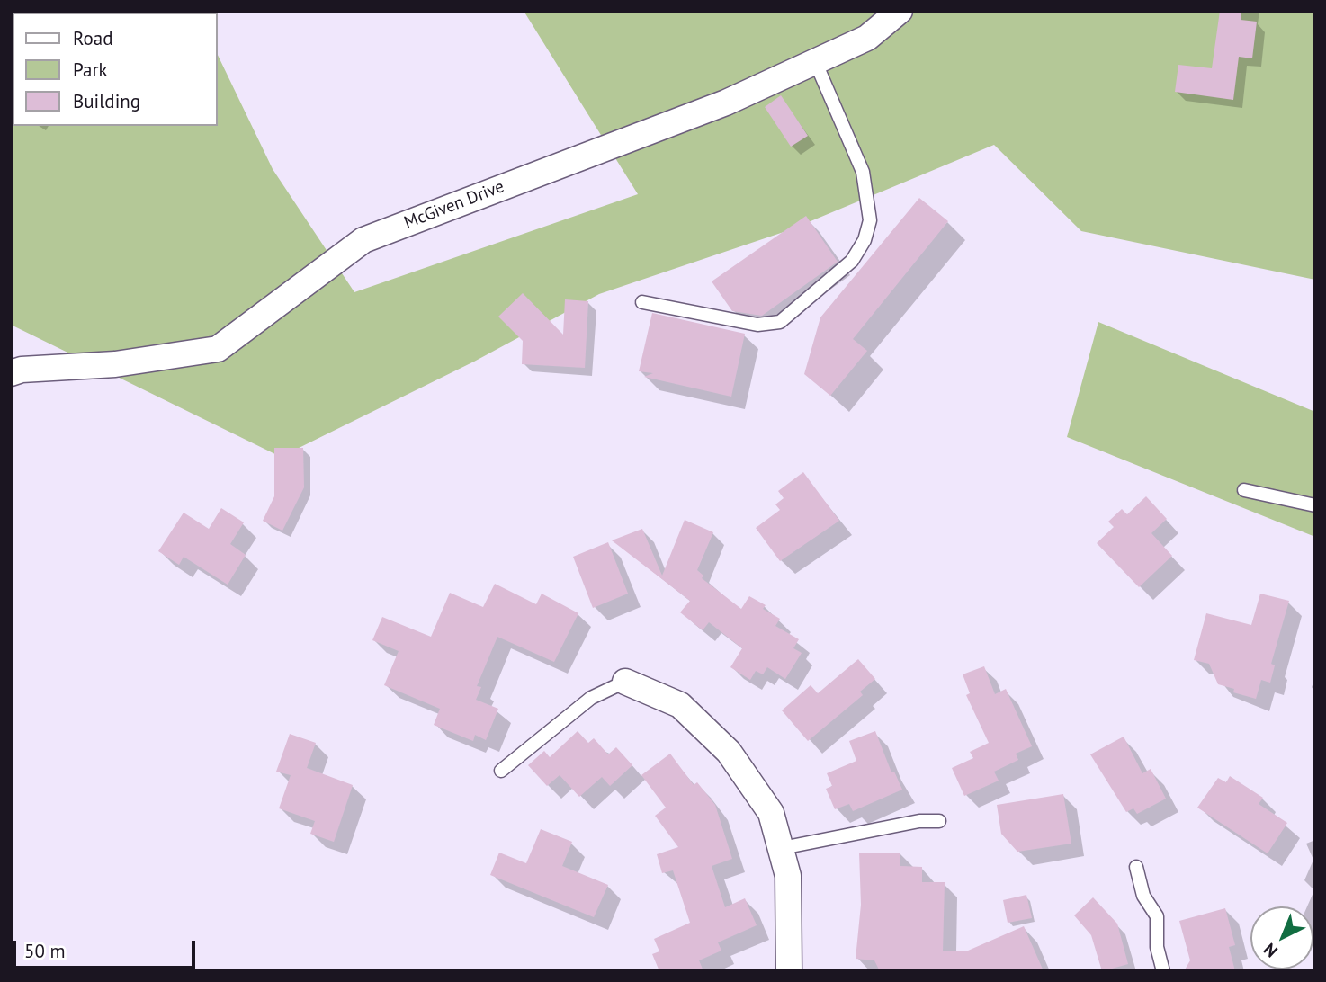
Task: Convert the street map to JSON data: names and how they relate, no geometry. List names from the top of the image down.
{
  "streets": {
    "street": ["McGiven Drive"]
  },
  "legend": ["Road", "Park", "Building"],
  "scale_bar": "50 m",
  "north": "bottom left"
}
